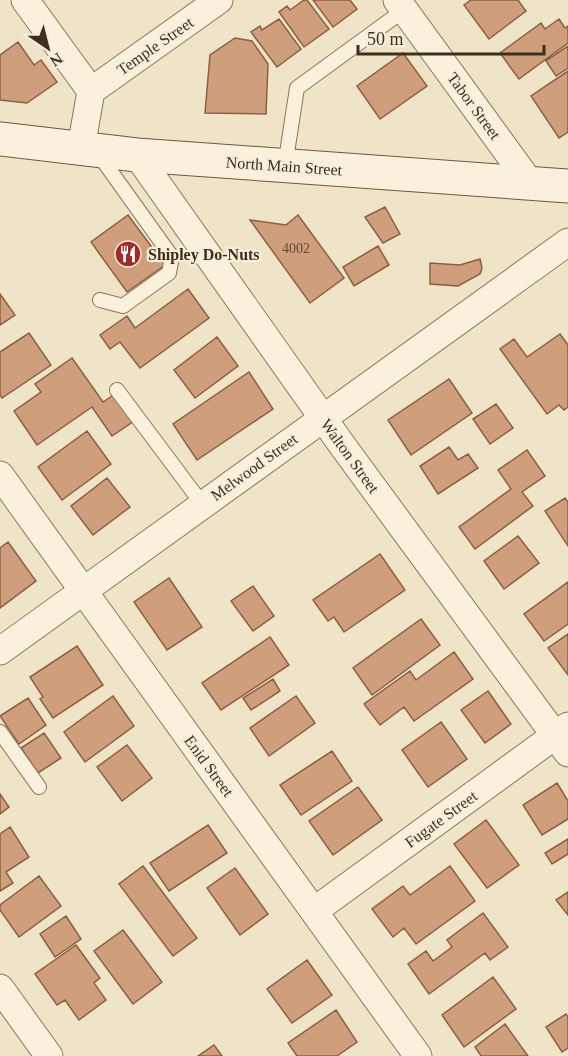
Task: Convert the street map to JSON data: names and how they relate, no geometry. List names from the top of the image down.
{
  "streets": {
    "main road": ["North Main Street"],
    "street": [
      "Temple Street",
      "Tabor Street",
      "Walton Street",
      "Melwood Street",
      "Enid Street",
      "Fugate Street"
    ]
  },
  "crossings": [
    ["Tabor Street", "North Main Street"],
    ["North Main Street", "Walton Street"],
    ["Walton Street", "Melwood Street"],
    ["Walton Street", "Fugate Street"],
    ["Melwood Street", "Enid Street"],
    ["Enid Street", "Fugate Street"]
  ],
  "places": {
    "restaurant": ["Shipley Do-Nuts"]
  },
  "house_numbers": ["4002"],
  "scale_bar": "50 m",
  "north": "bottom right"
}
